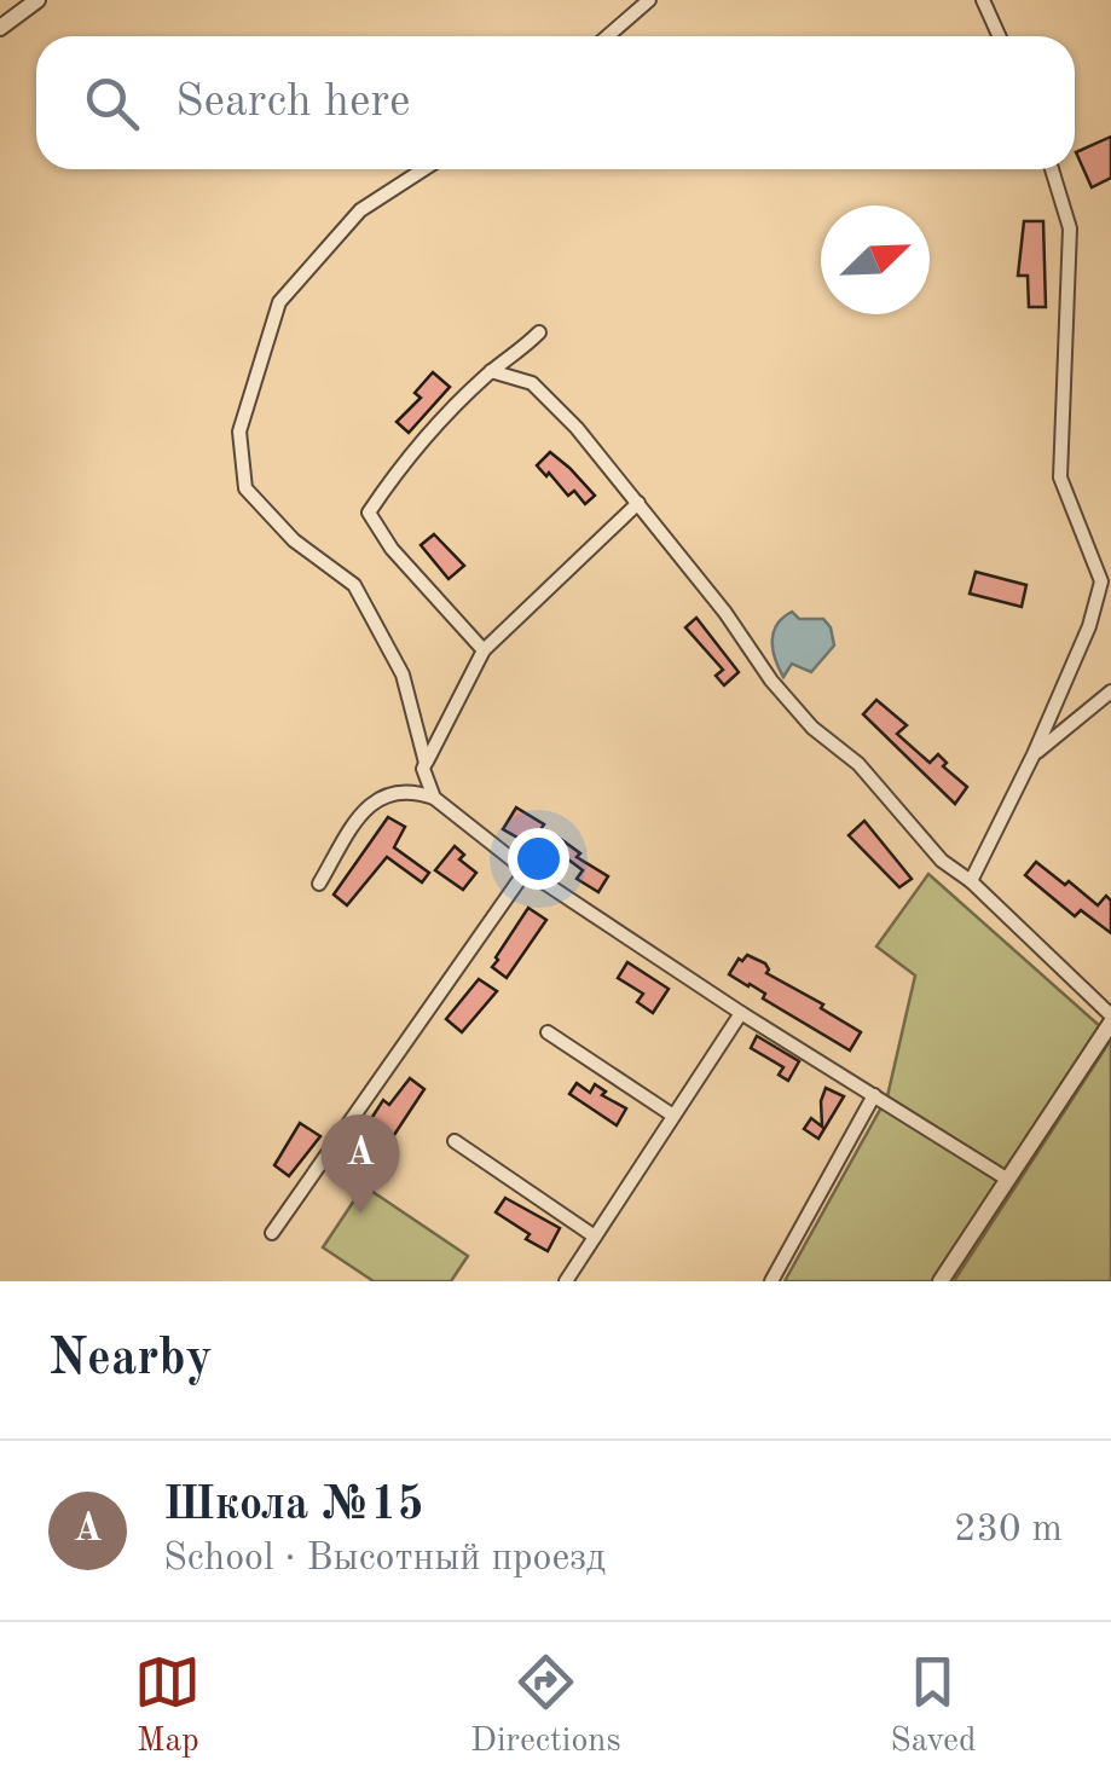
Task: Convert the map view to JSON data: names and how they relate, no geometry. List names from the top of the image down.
{
  "north": "top right",
  "page": {
    "search": "Search here",
    "pins": "A",
    "heading": "Nearby",
    "list": [
      {
        "mark": "A",
        "name": "Школа №15",
        "note": "School · Высотный проезд",
        "value": "230 m"
      }
    ],
    "nav": ["Map", "Directions", "Saved"]
  }
}
